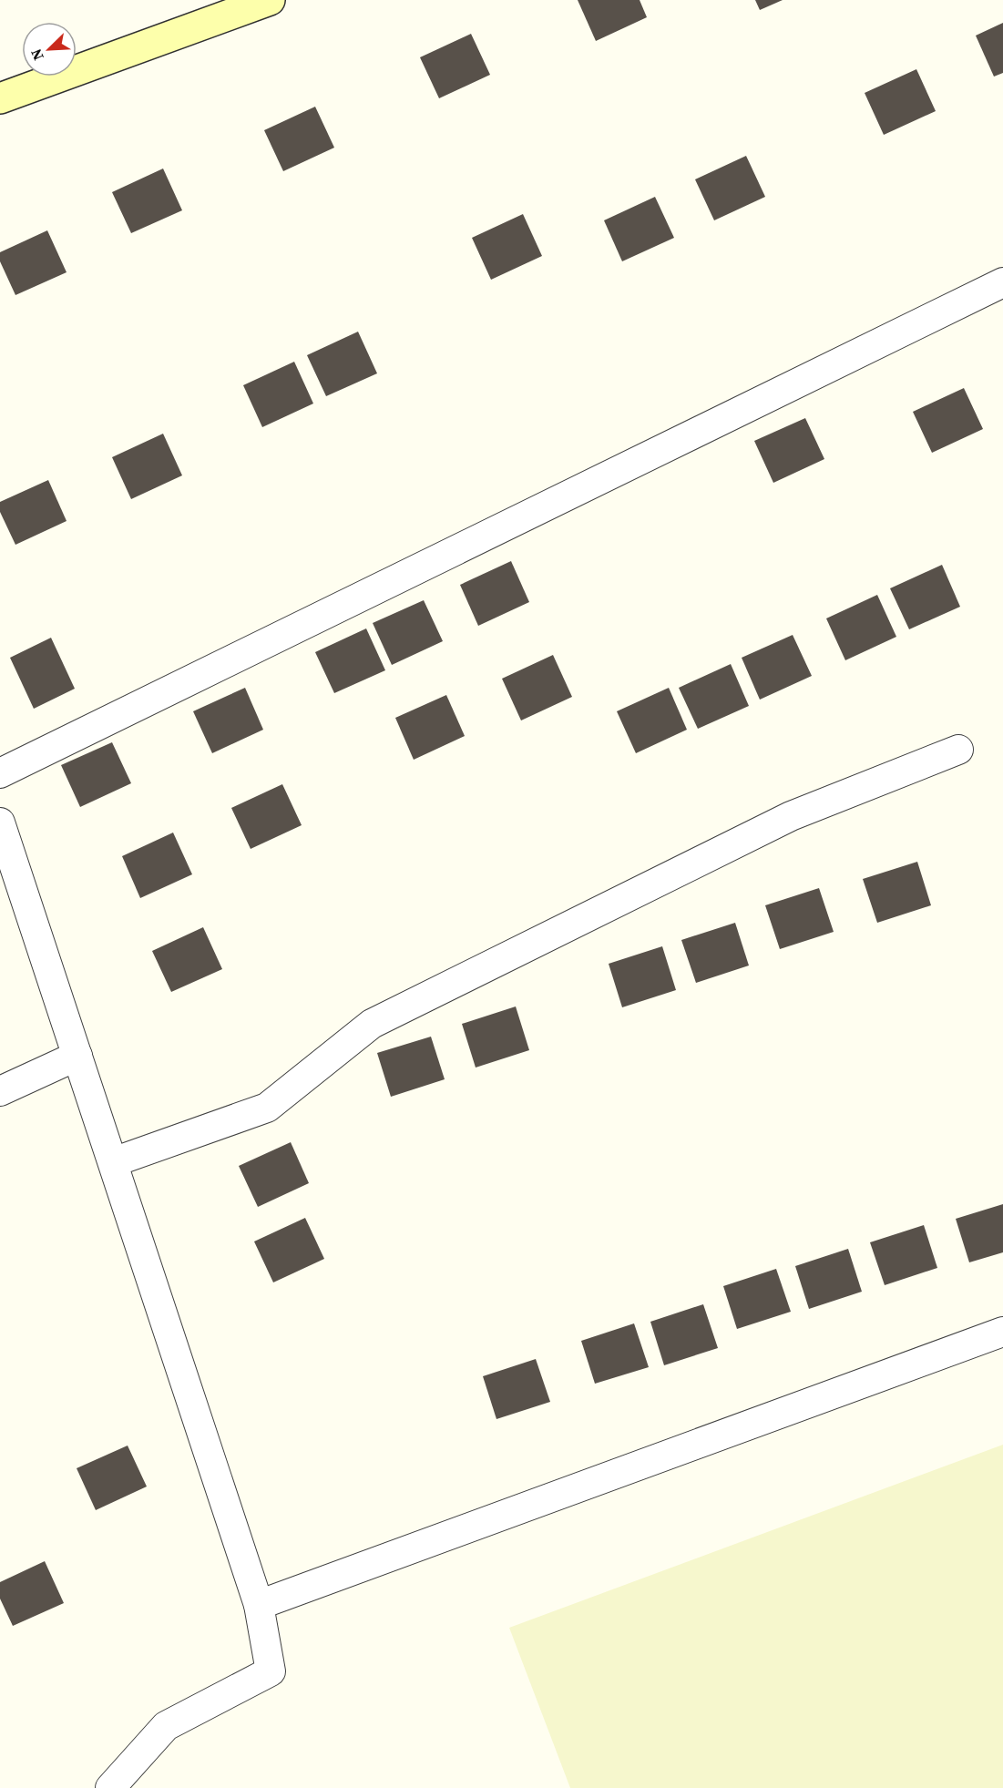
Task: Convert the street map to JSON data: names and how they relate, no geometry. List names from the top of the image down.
{
  "north": "bottom left"
}
